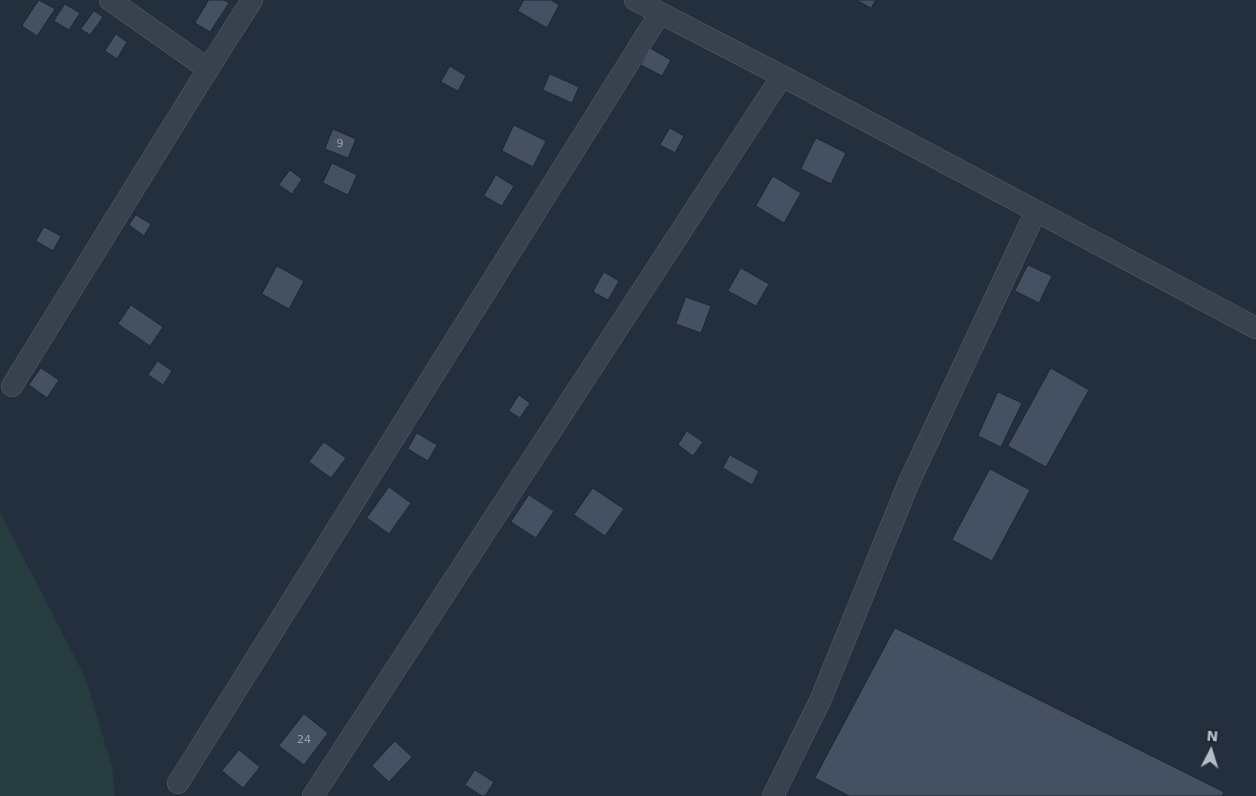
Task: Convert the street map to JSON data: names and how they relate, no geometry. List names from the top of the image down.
{
  "house_numbers": ["9", "24"],
  "north": "top"
}
